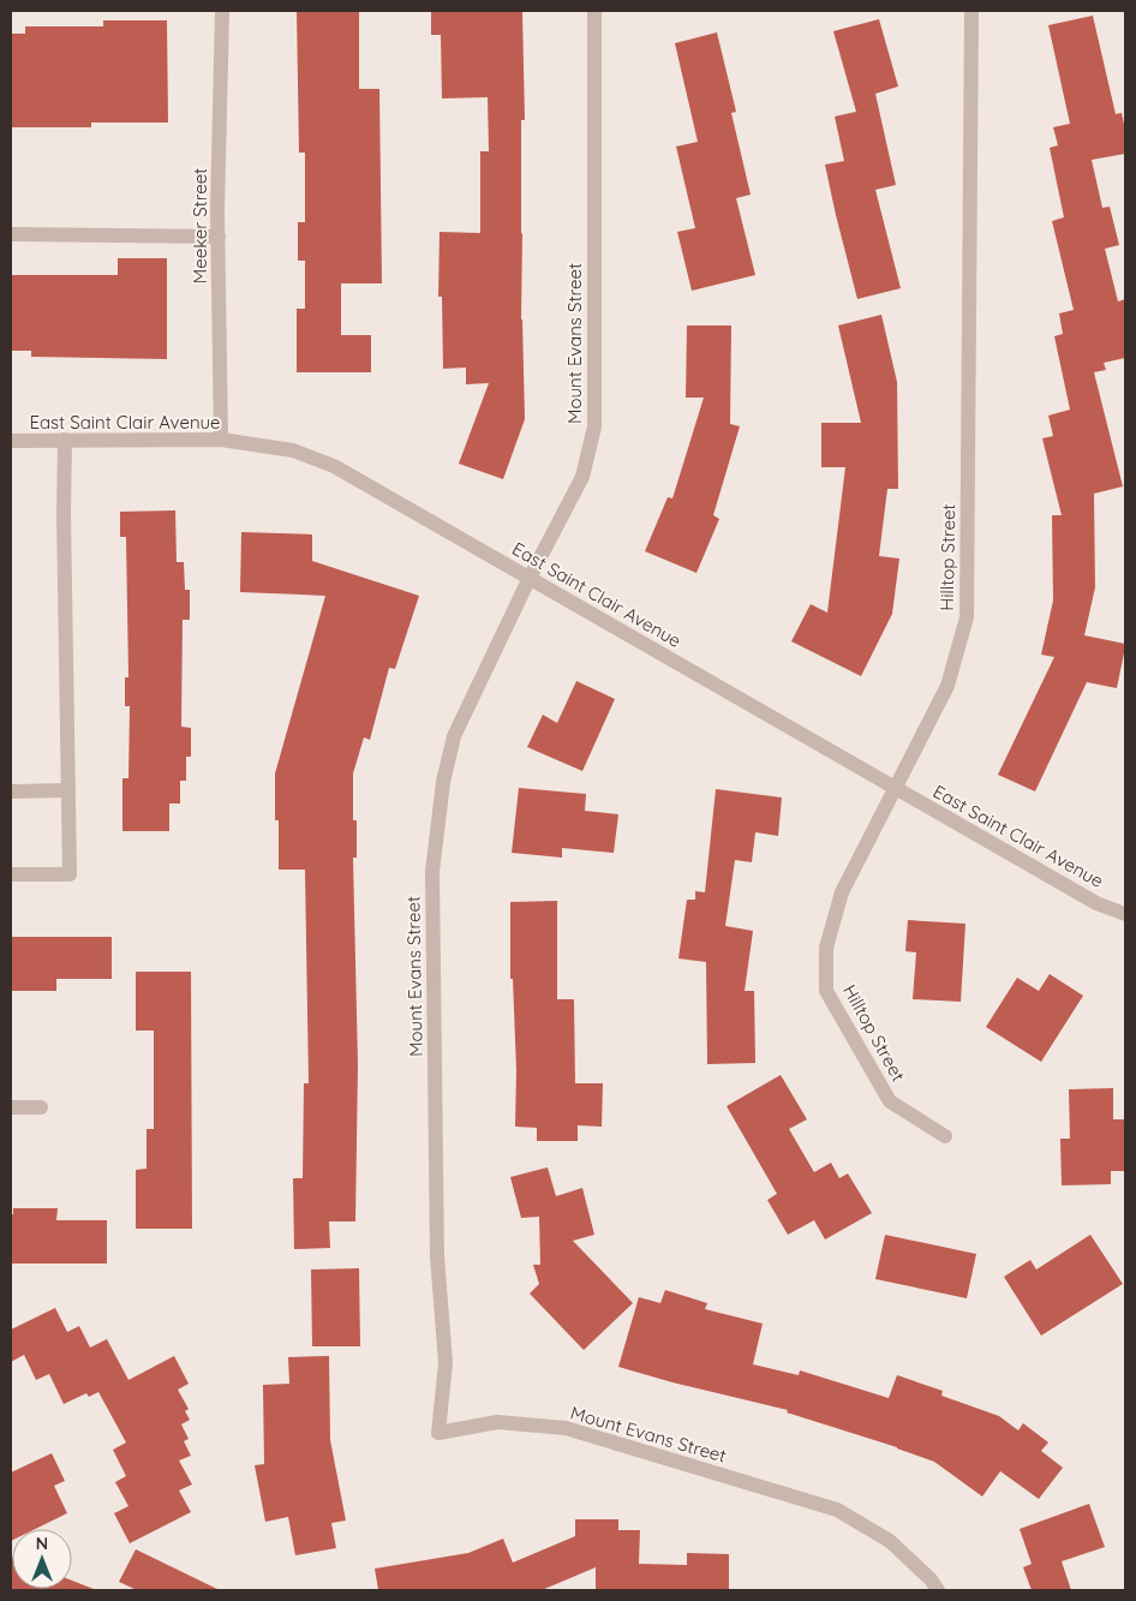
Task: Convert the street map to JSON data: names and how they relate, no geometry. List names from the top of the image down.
{
  "streets": {
    "street": [
      "Meeker Street",
      "Mount Evans Street",
      "East Saint Clair Avenue",
      "Hilltop Street"
    ]
  },
  "crossings": [
    ["Meeker Street", "East Saint Clair Avenue"],
    ["Mount Evans Street", "East Saint Clair Avenue"],
    ["East Saint Clair Avenue", "Hilltop Street"]
  ],
  "north": "top"
}
